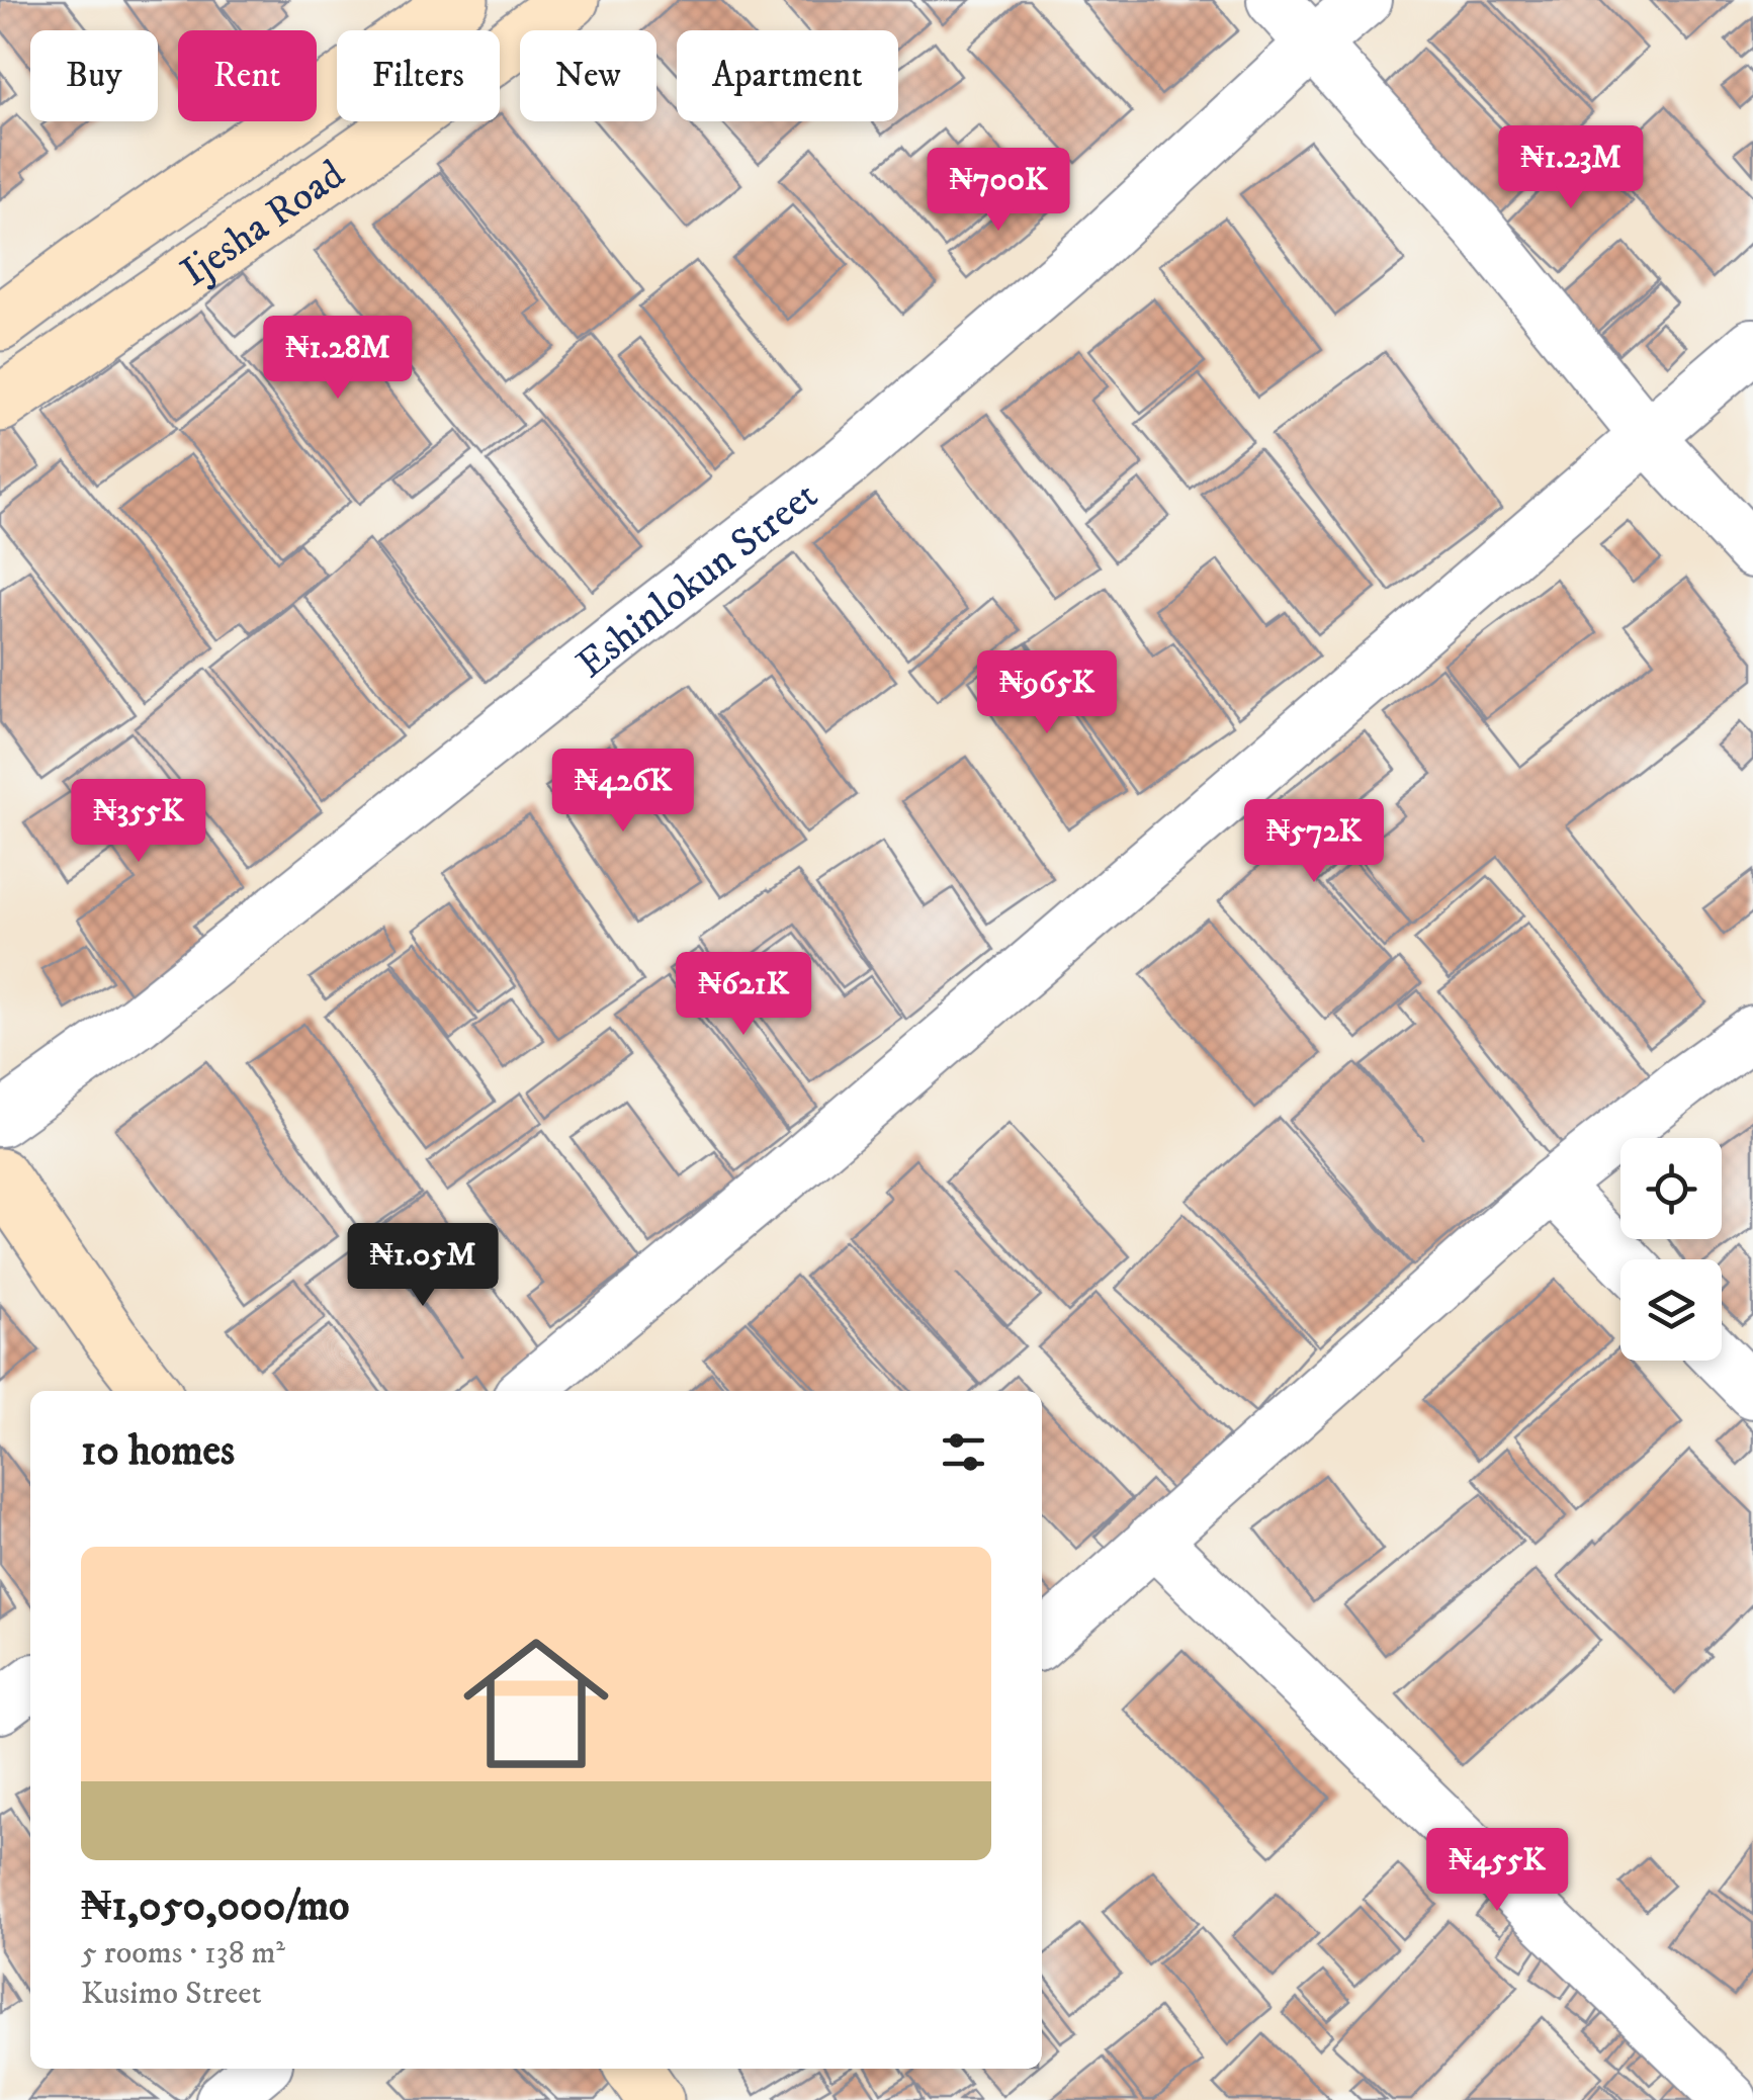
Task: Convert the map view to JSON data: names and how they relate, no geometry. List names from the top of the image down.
{
  "streets": {
    "main road": ["Ijesha Road"],
    "street": ["Eshinlokun Street"]
  },
  "page": {
    "chip": [
      "Buy",
      "Rent",
      "Filters",
      "New",
      "Apartment"
    ],
    "price": [
      "₦1.23M",
      "₦700K",
      "₦1.28M",
      "₦965K",
      "₦426K",
      "₦355K",
      "₦572K",
      "₦621K",
      "₦1.05M",
      "₦455K"
    ],
    "heading": "10 homes",
    "list": [
      {
        "name": "₦1,050,000/mo",
        "note": "5 rooms · 138 m² · Kusimo Street"
      }
    ]
  }
}
